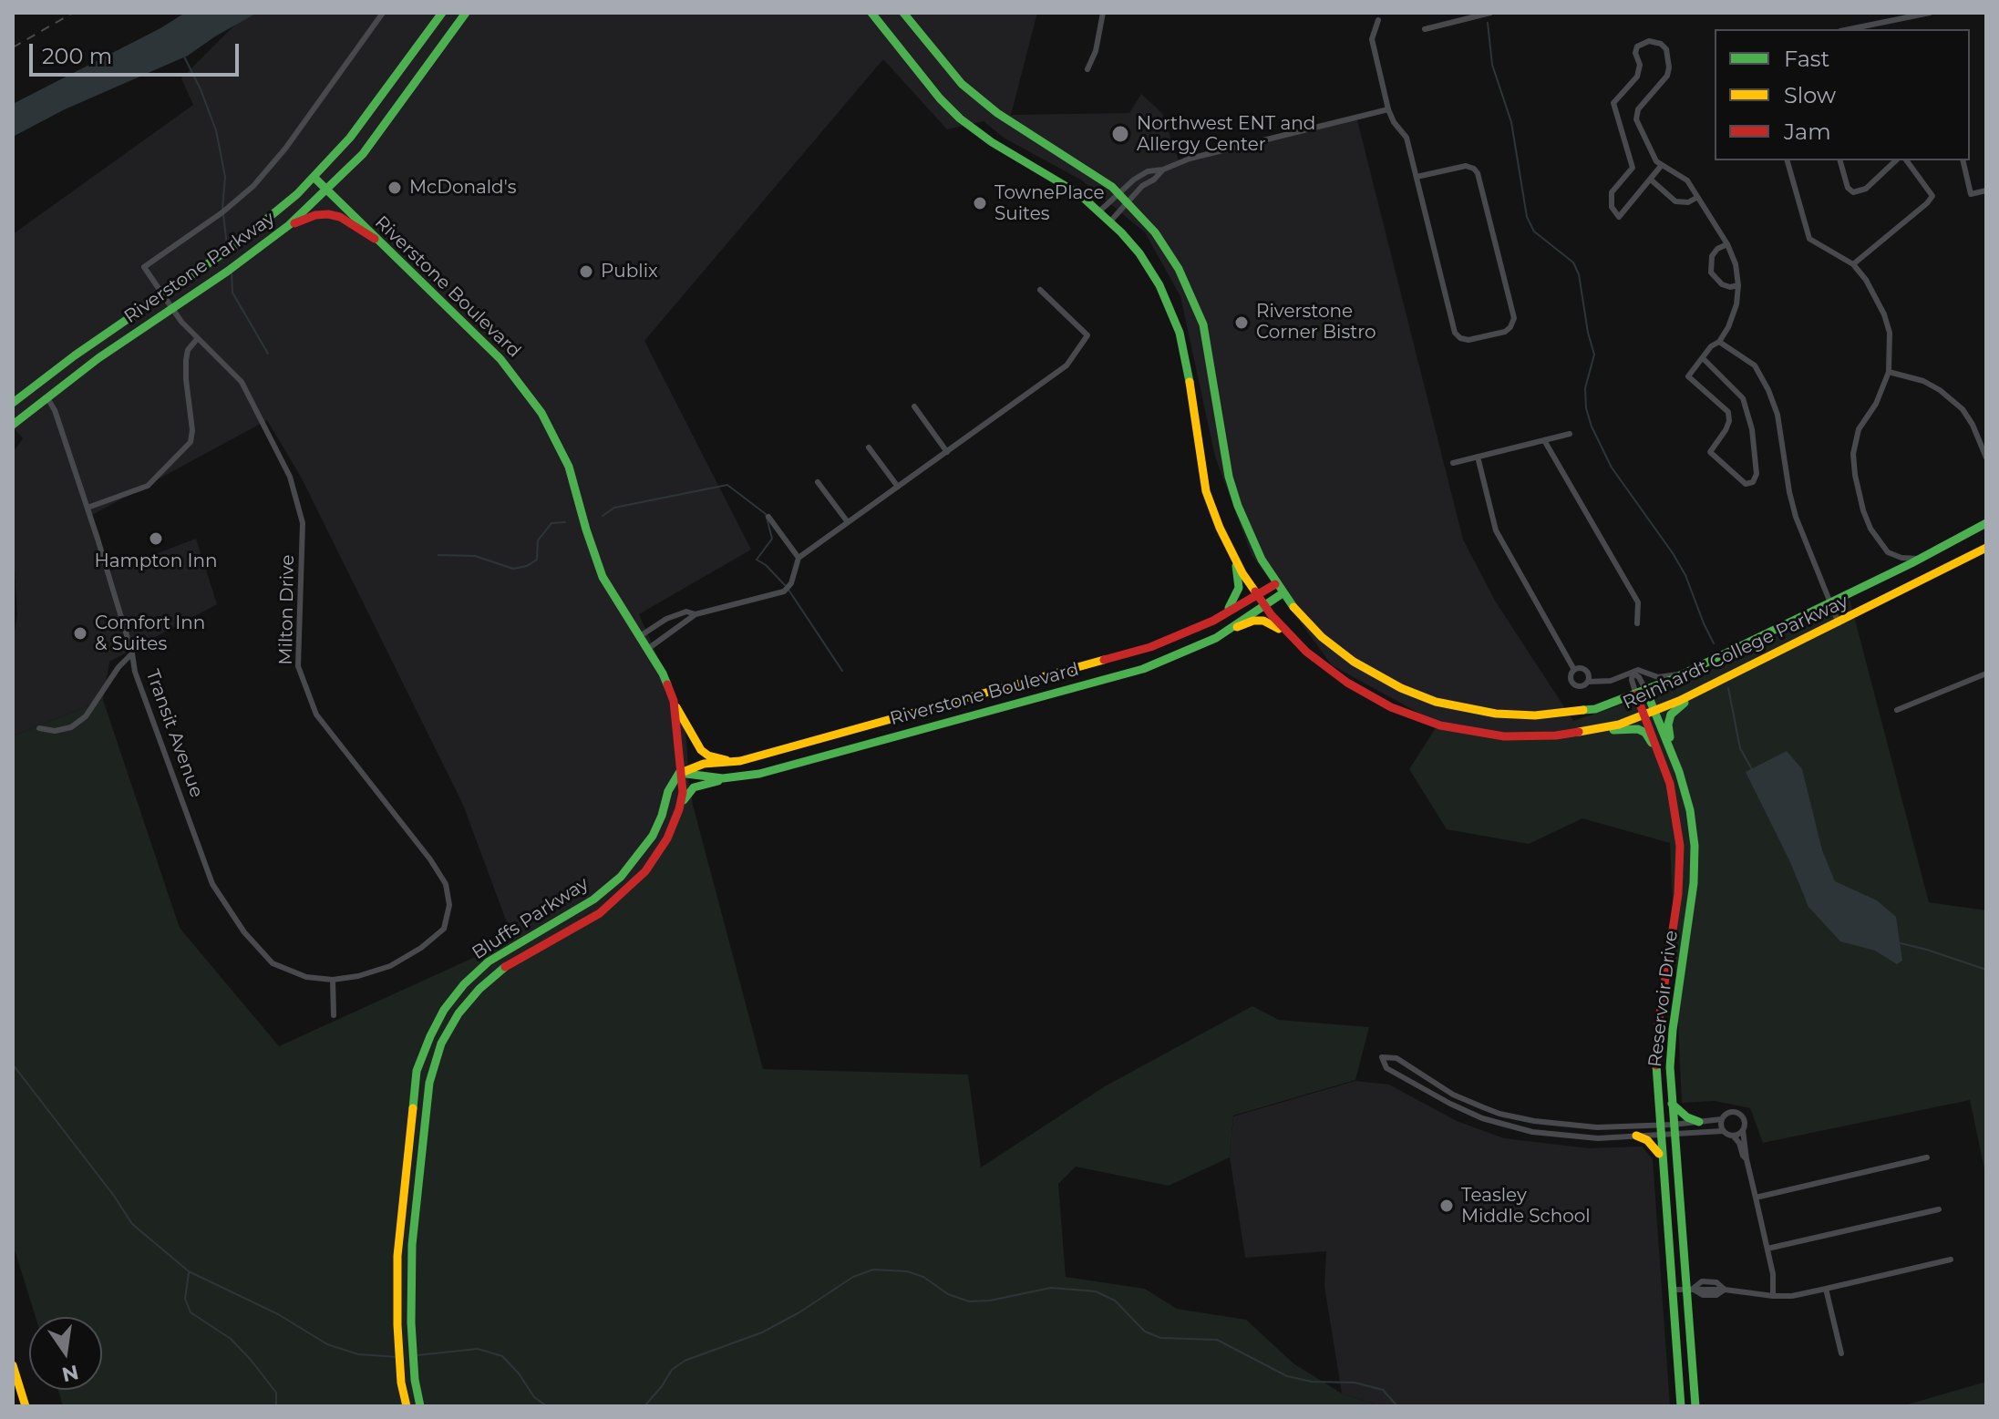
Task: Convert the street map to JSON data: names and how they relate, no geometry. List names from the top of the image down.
{
  "streets": {
    "main road": [
      "Riverstone Parkway",
      "Riverstone Boulevard",
      "Reinhardt College Parkway",
      "Bluffs Parkway",
      "Reservoir Drive"
    ],
    "street": ["Milton Drive", "Transit Avenue"]
  },
  "crossings": [
    ["Riverstone Parkway", "Riverstone Boulevard"],
    ["Riverstone Parkway", "Milton Drive"],
    ["Riverstone Parkway", "Transit Avenue"],
    ["Riverstone Boulevard", "Reinhardt College Parkway"],
    ["Riverstone Boulevard", "Bluffs Parkway"],
    ["Milton Drive", "Transit Avenue"],
    ["Reinhardt College Parkway", "Reservoir Drive"]
  ],
  "places": [
    "Northwest ENT and Allergy Center",
    "McDonald's",
    "TownePlace Suites",
    "Publix",
    "Riverstone Corner Bistro",
    "Hampton Inn",
    "Comfort Inn & Suites",
    "Teasley Middle School"
  ],
  "legend": ["Fast", "Slow", "Jam"],
  "scale_bar": "200 m",
  "north": "bottom"
}
